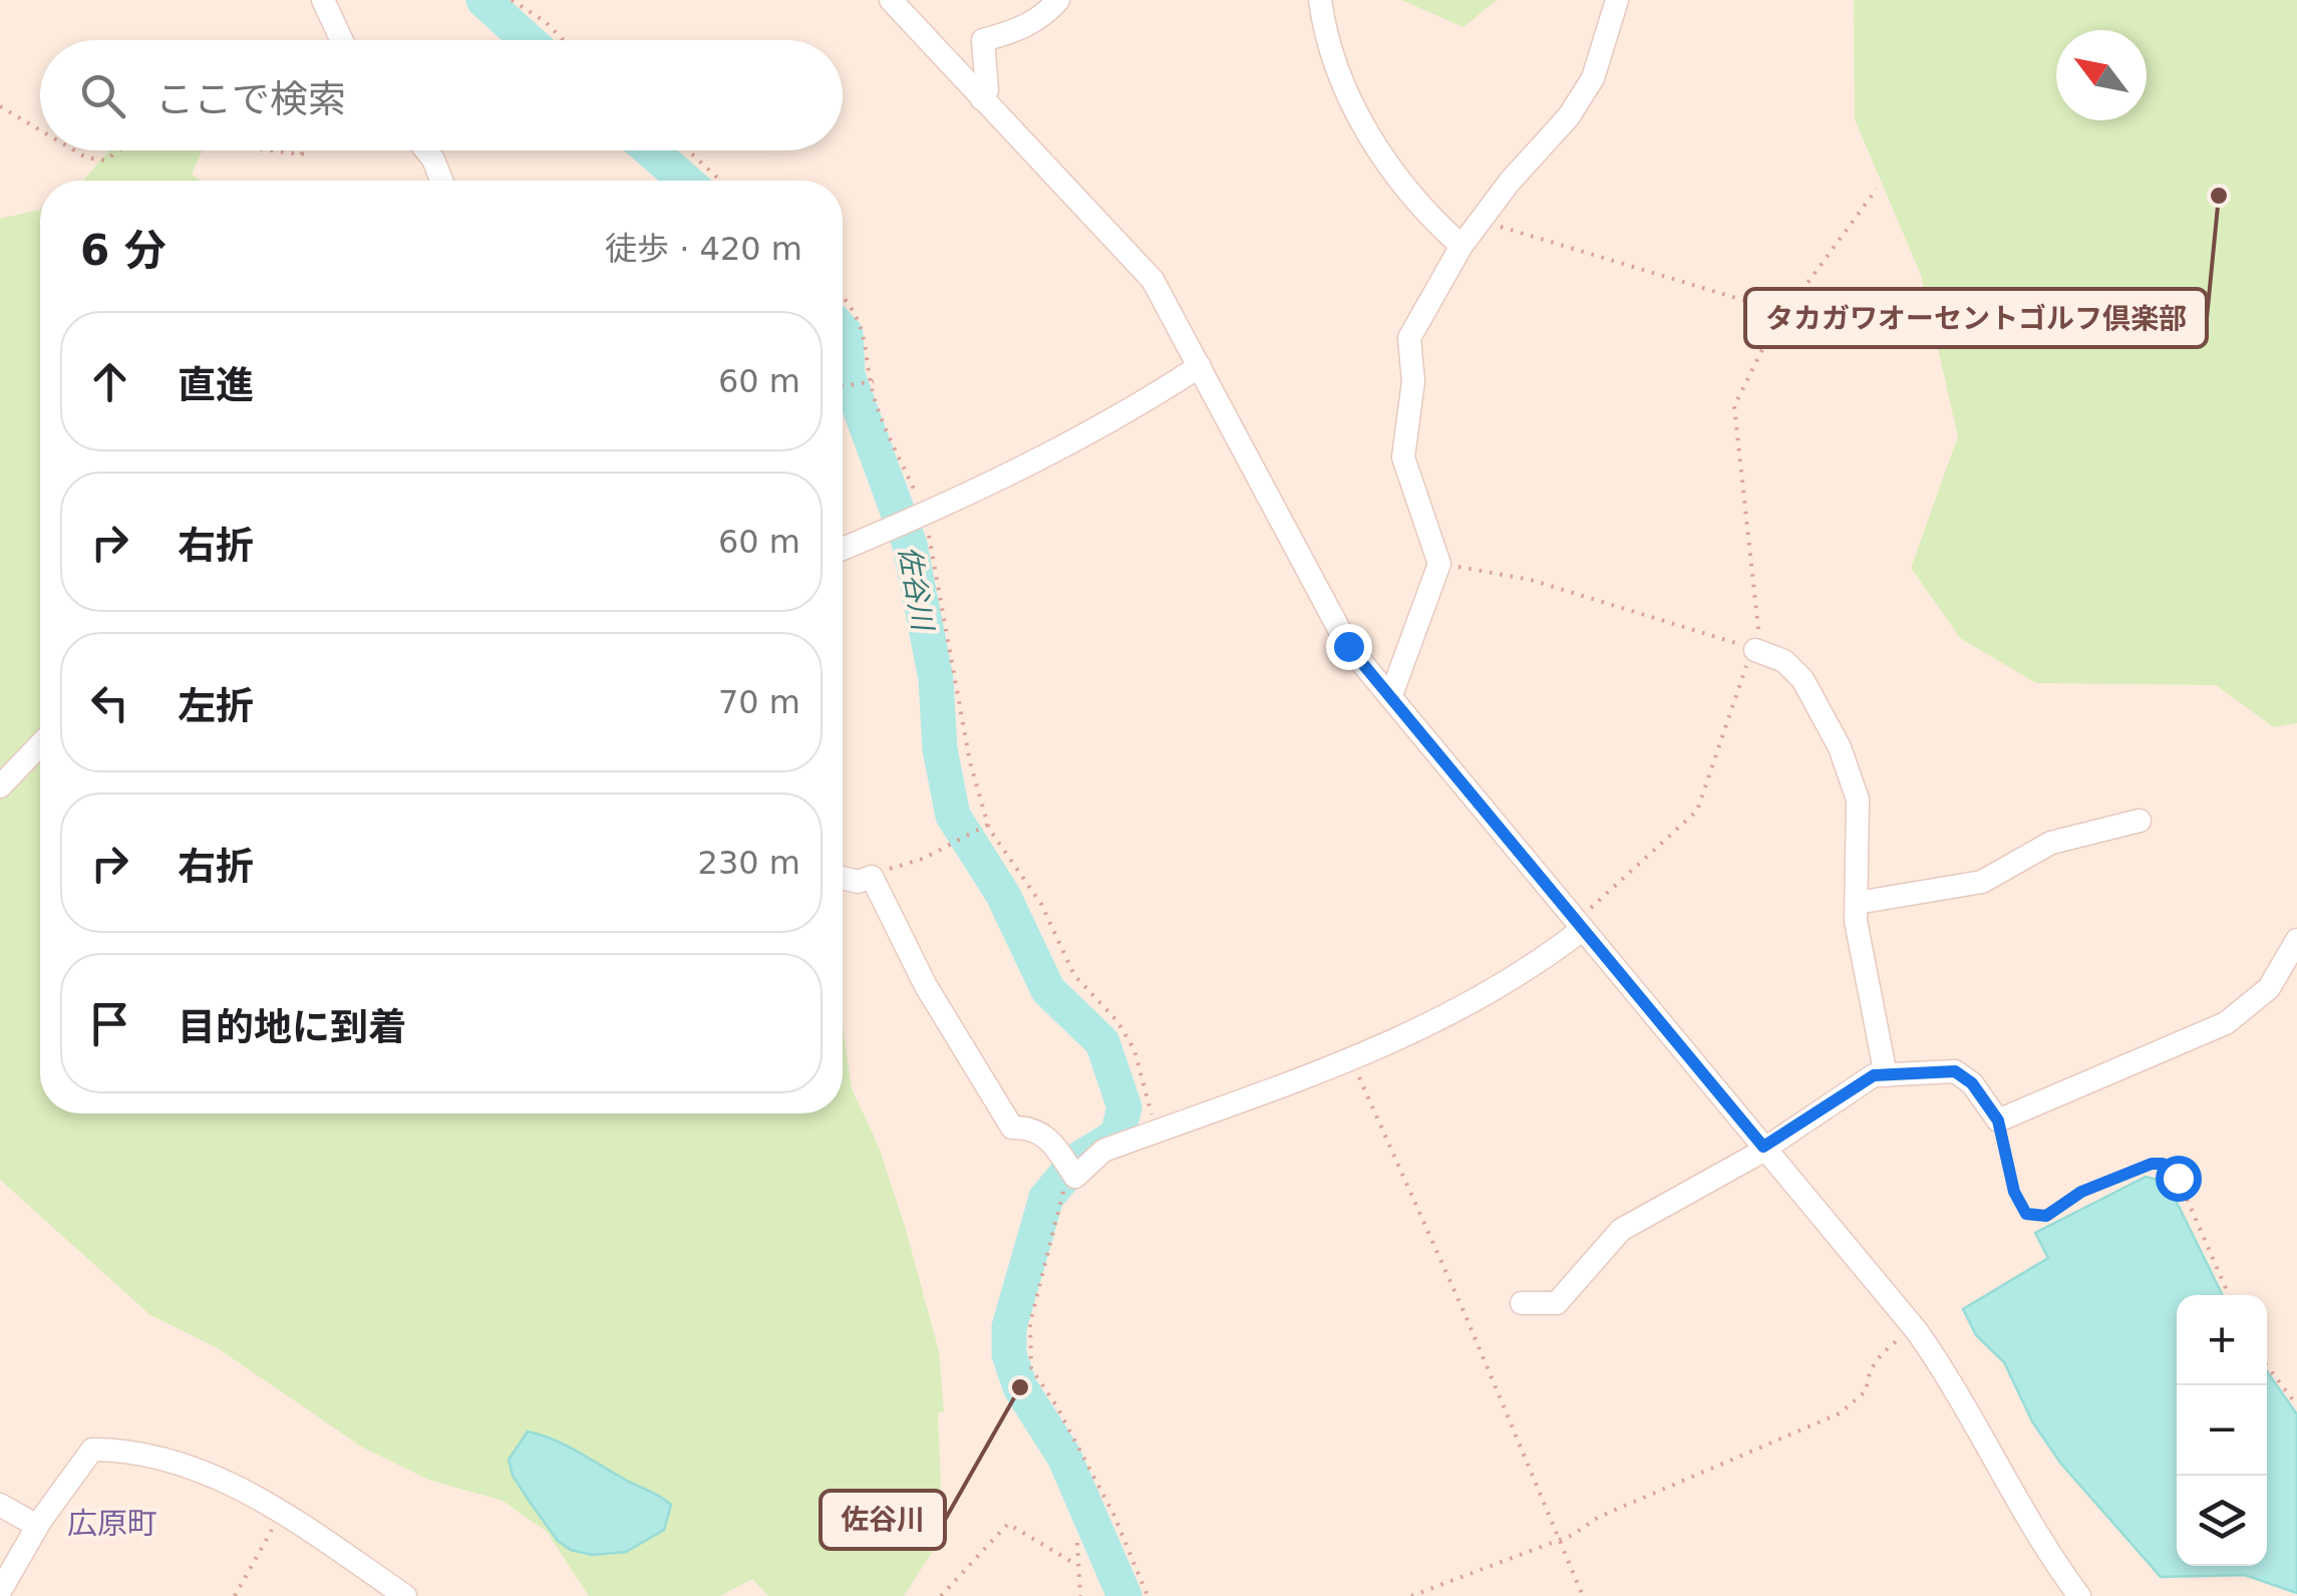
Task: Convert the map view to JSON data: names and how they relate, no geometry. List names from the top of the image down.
{
  "districts": ["広原町"],
  "water": ["佐谷川"],
  "places": ["タカガワオーセントゴルフ倶楽部", "佐谷川"],
  "north": "top left",
  "page": {
    "search": "ここで検索",
    "heading": ["6 分", "徒歩 · 420 m"],
    "list": [
      ["直進", "60 m"],
      ["右折", "60 m"],
      ["左折", "70 m"],
      ["右折", "230 m"],
      "目的地に到着"
    ],
    "map_buttons": ["+", "−"]
  }
}
